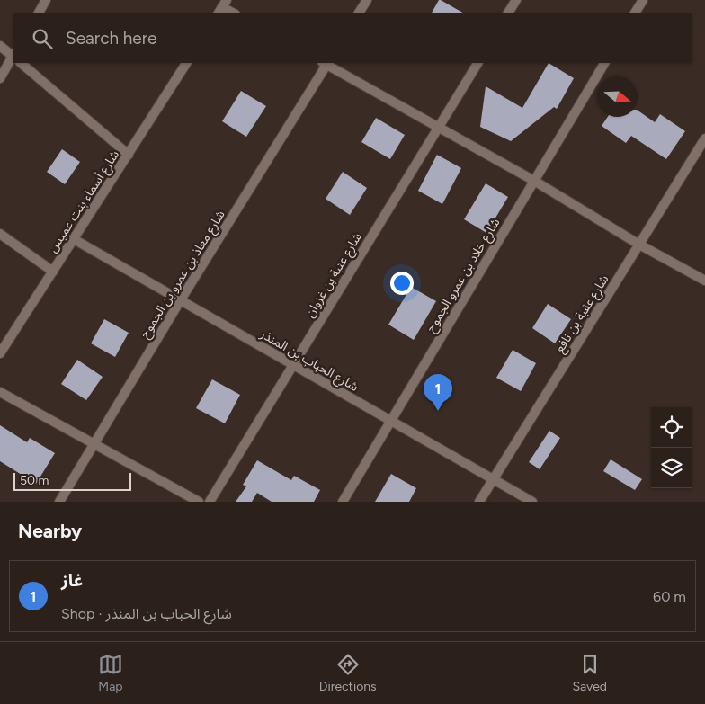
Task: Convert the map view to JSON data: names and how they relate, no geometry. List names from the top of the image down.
{
  "streets": {
    "street": [
      "شارع أسماء بنت عميس",
      "شارع معاذ بن عمرو بن الجموح",
      "شارع عتبة بن غزوان",
      "شارع خلاد بن عمرو الجموح",
      "شارع عقبة بن نافع",
      "شارع الحباب بن المنذر"
    ]
  },
  "crossings": [
    ["شارع أسماء بنت عميس", "شارع الحباب بن المنذر"],
    ["شارع معاذ بن عمرو بن الجموح", "شارع الحباب بن المنذر"],
    ["شارع عتبة بن غزوان", "شارع الحباب بن المنذر"],
    ["شارع خلاد بن عمرو الجموح", "شارع الحباب بن المنذر"],
    ["شارع عقبة بن نافع", "شارع الحباب بن المنذر"]
  ],
  "scale_bar": "50 m",
  "north": "right",
  "page": {
    "search": "Search here",
    "pins": "1",
    "scale": "50 m",
    "heading": "Nearby",
    "list": [
      {
        "mark": "1",
        "name": "غاز",
        "note": "Shop · شارع الحباب بن المنذر",
        "value": "60 m"
      }
    ],
    "nav": ["Map", "Directions", "Saved"]
  }
}
